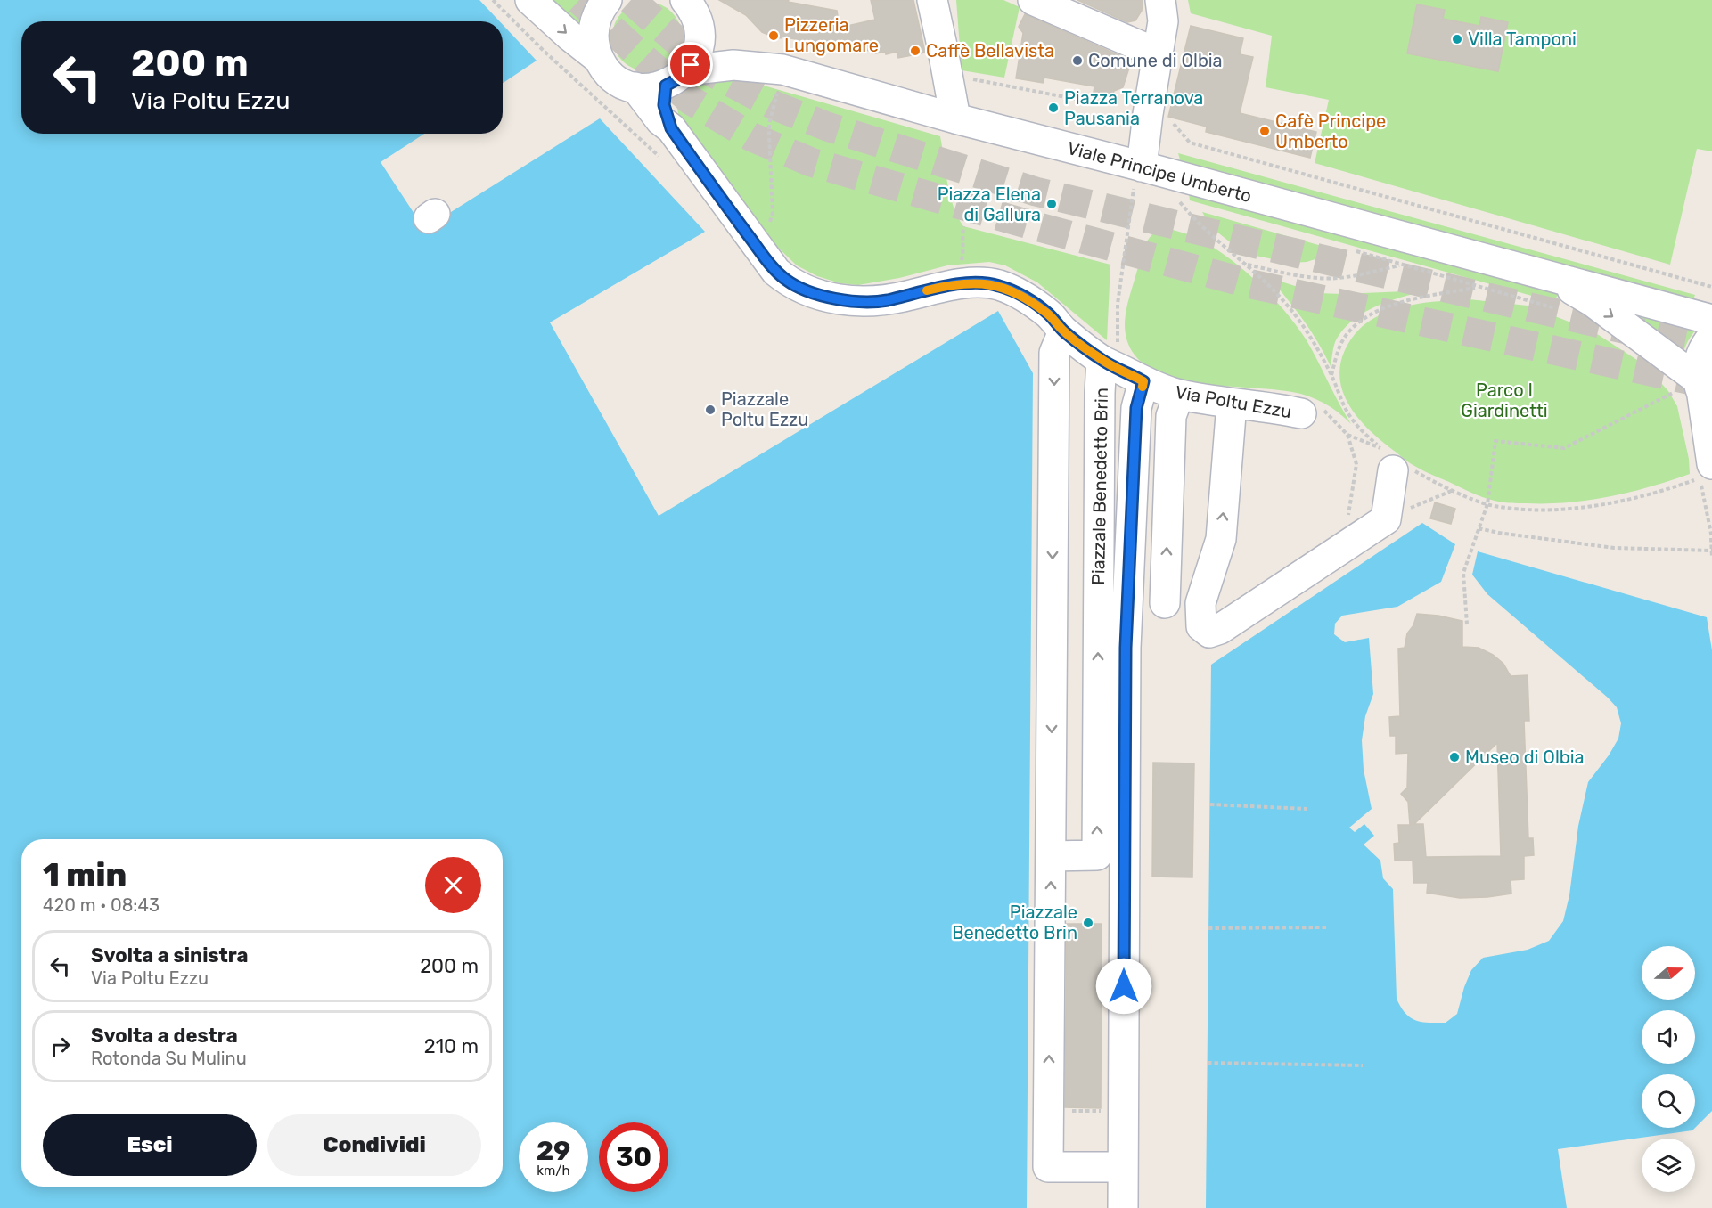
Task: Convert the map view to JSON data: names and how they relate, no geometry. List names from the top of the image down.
{
  "streets": {
    "street": ["Viale Principe Umberto", "Via Poltu Ezzu", "Piazzale Benedetto Brin"]
  },
  "crossings": [
    ["Viale Principe Umberto", "Via Poltu Ezzu"],
    ["Via Poltu Ezzu", "Piazzale Benedetto Brin"]
  ],
  "parks": ["Parco I Giardinetti"],
  "places": [
    "Pizzeria Lungomare",
    "Villa Tamponi",
    "Caffè Bellavista",
    "Comune di Olbia",
    "Piazza Terranova Pausania",
    "Cafè Principe Umberto",
    "Piazza Elena di Gallura",
    "Piazzale Poltu Ezzu",
    "Museo di Olbia",
    "Piazzale Benedetto Brin"
  ],
  "north": "right",
  "page": {
    "turn": ["200 m", "Via Poltu Ezzu"],
    "heading": ["1 min", "420 m · 08:43"],
    "list": [
      {
        "name": "Svolta a sinistra",
        "note": "Via Poltu Ezzu",
        "value": "200 m"
      },
      {
        "name": "Svolta a destra",
        "note": "Rotonda Su Mulinu",
        "value": "210 m"
      }
    ],
    "buttons": ["Esci", "Condividi"],
    "speed": "29 km/h",
    "limit": "30"
  }
}
